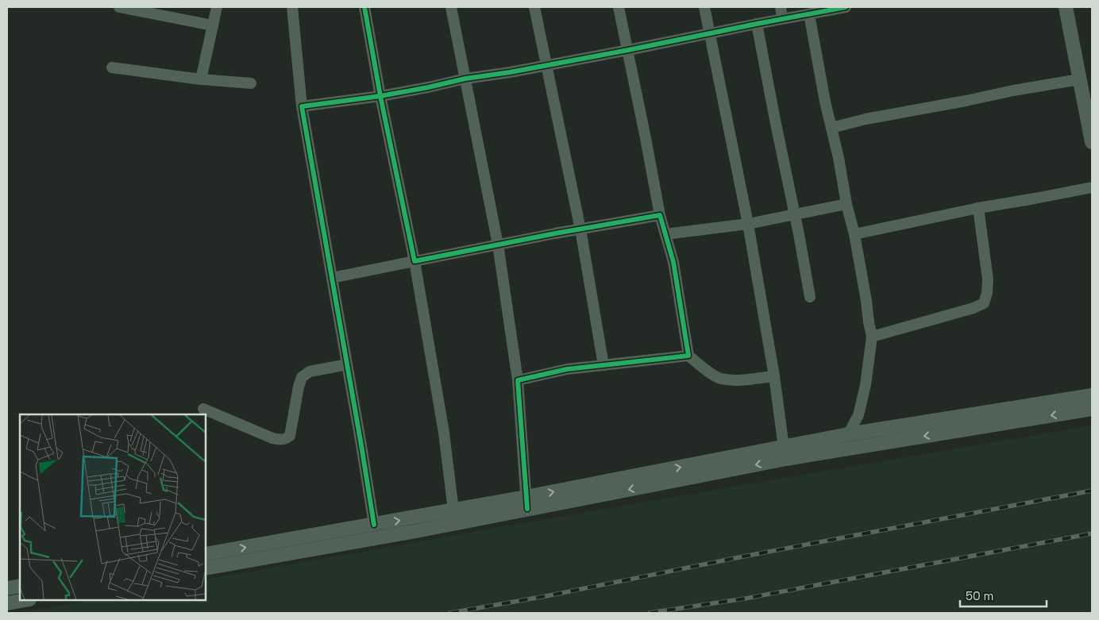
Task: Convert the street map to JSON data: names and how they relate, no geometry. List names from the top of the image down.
{
  "scale_bar": "50 m"
}
